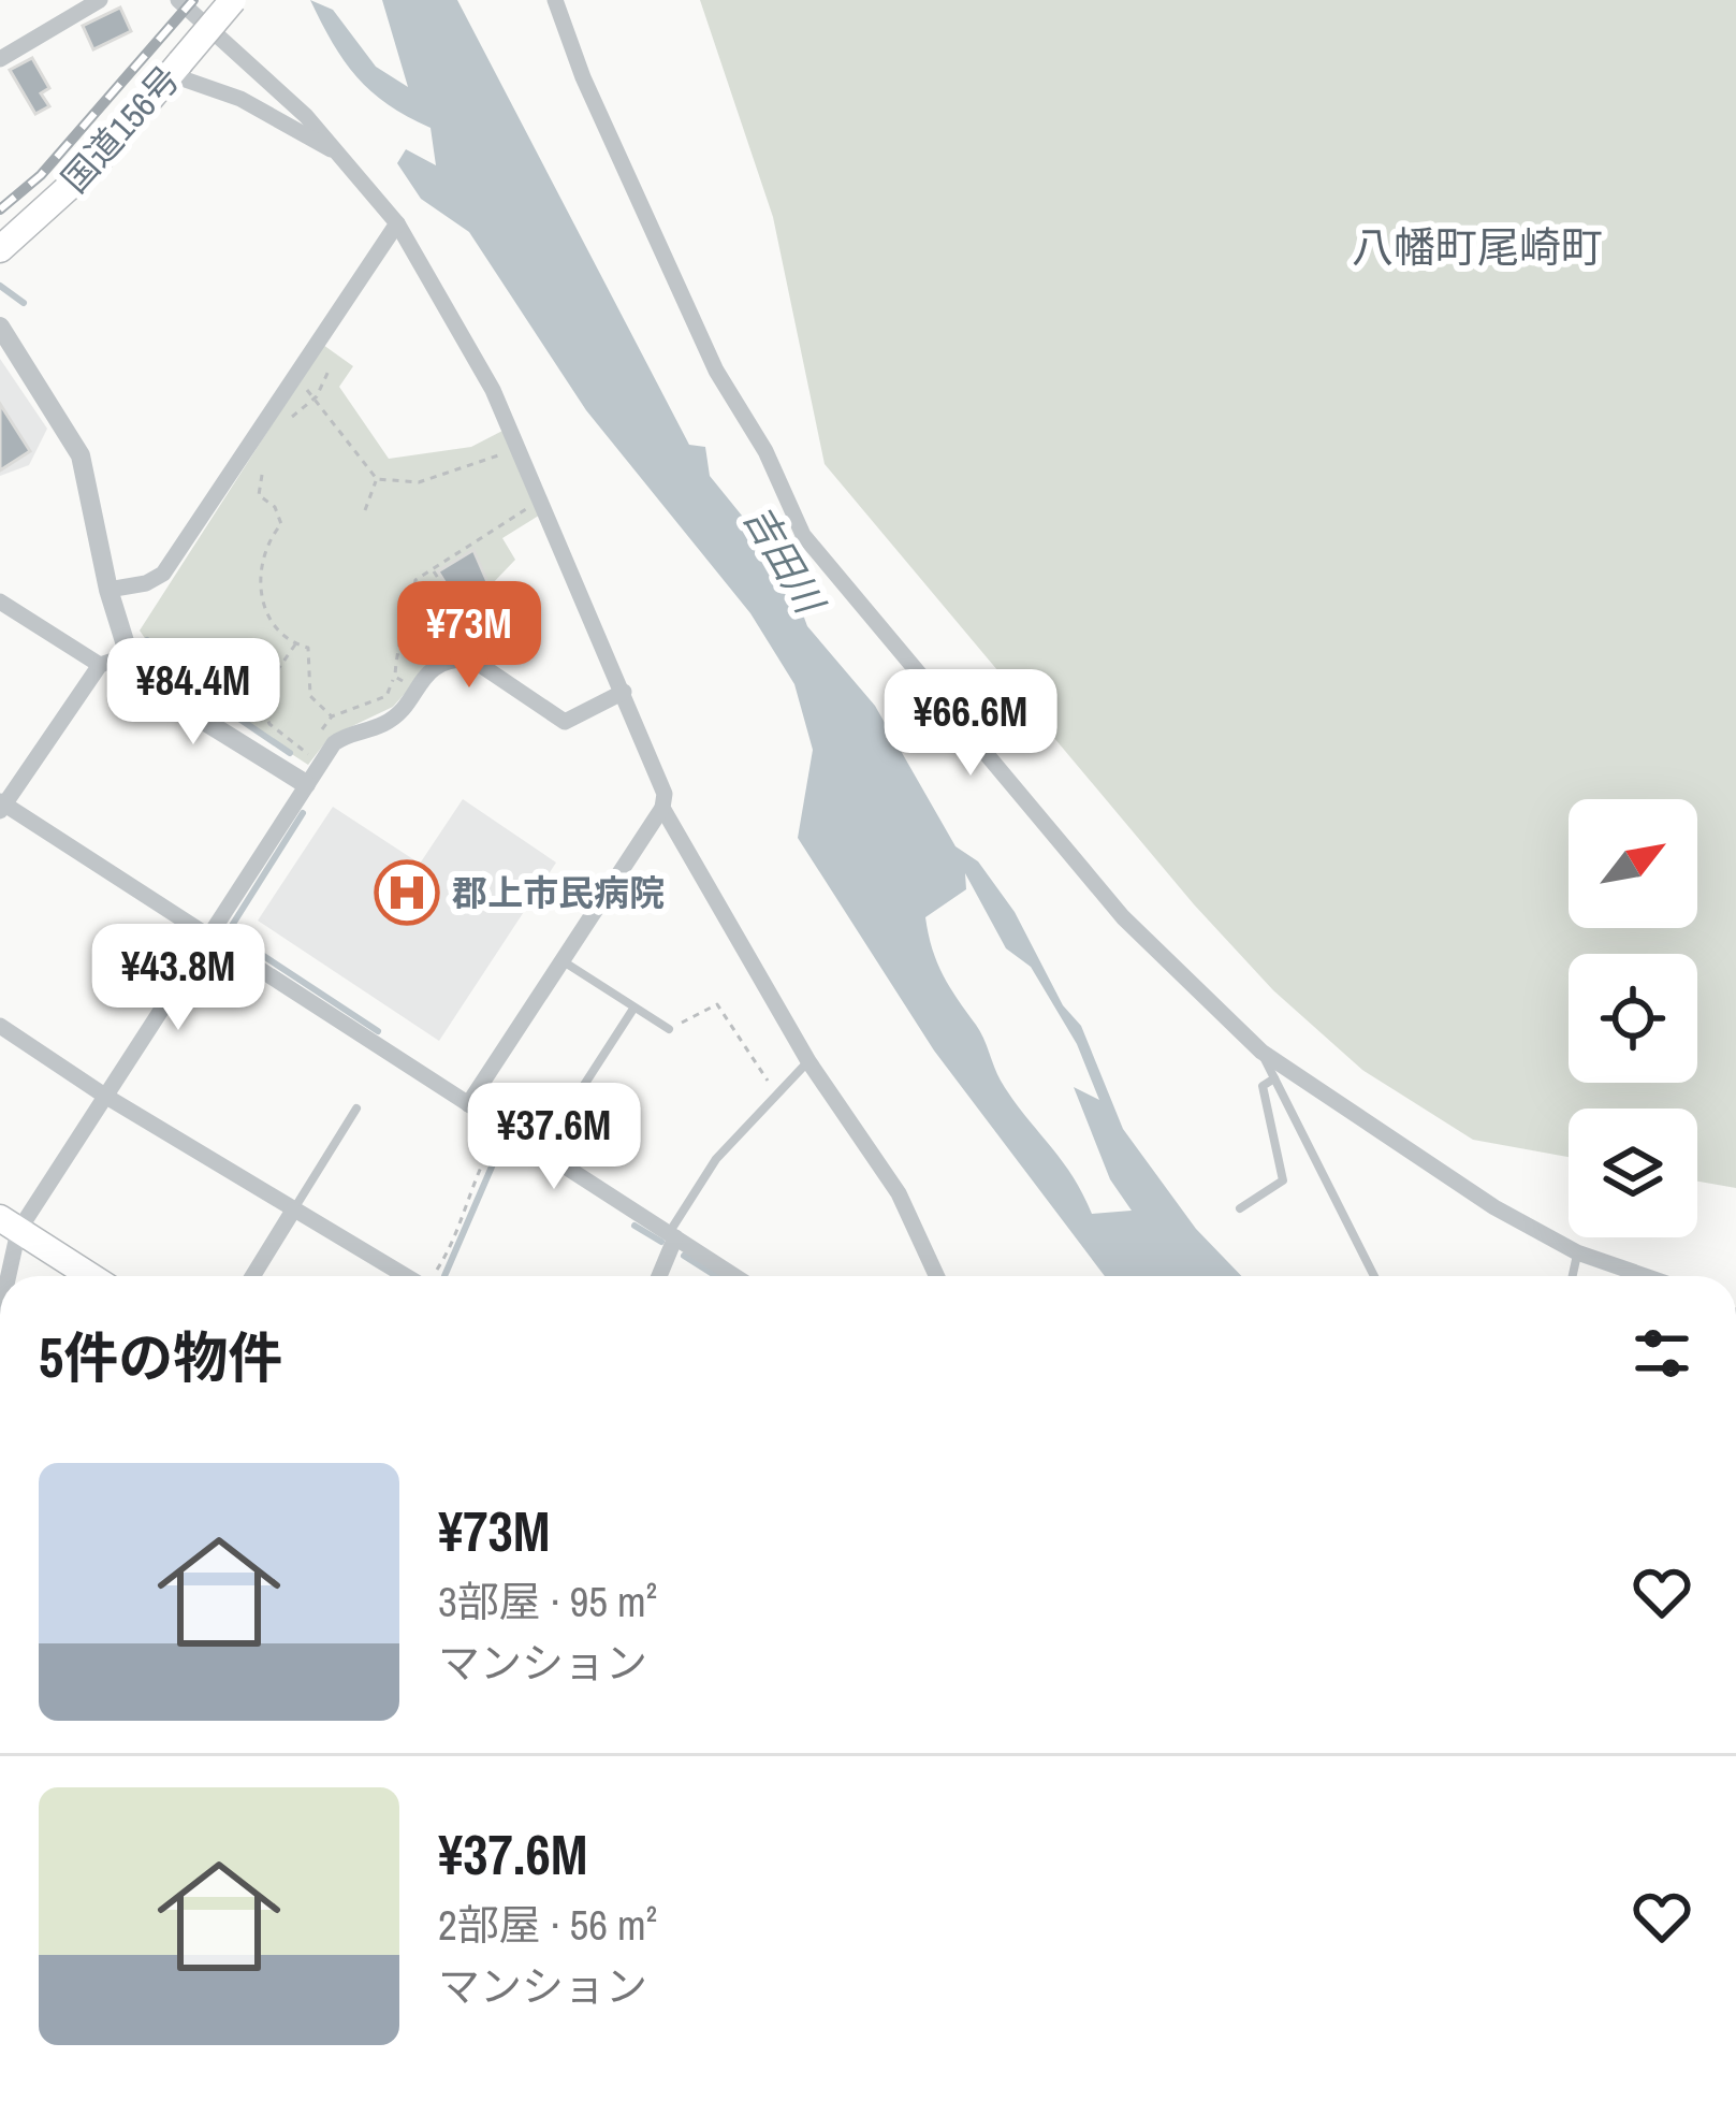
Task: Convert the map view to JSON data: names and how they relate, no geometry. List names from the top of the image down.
{
  "streets": {
    "highway": ["国道156号"]
  },
  "districts": ["八幡町尾崎町"],
  "water": ["吉田川"],
  "places": {
    "hospital": ["郡上市民病院"]
  },
  "north": "top right",
  "page": {
    "price": [
      "¥73M",
      "¥84.4M",
      "¥66.6M",
      "¥43.8M",
      "¥37.6M"
    ],
    "heading": "5件の物件",
    "list": [
      {
        "name": "¥73M",
        "note": "3部屋 · 95 m² · マンション"
      },
      {
        "name": "¥37.6M",
        "note": "2部屋 · 56 m² · マンション"
      }
    ]
  }
}
